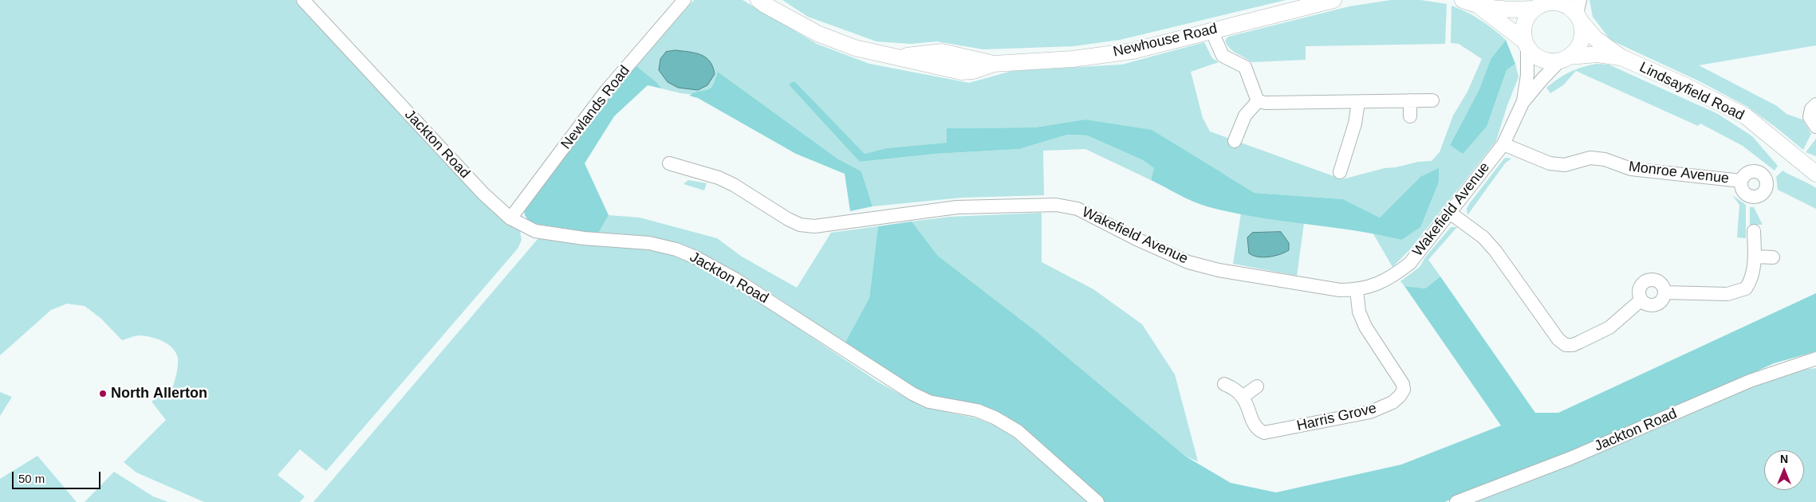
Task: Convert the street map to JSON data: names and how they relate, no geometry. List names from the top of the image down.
{
  "streets": {
    "street": [
      "Newhouse Road",
      "Lindsayfield Road",
      "Newlands Road",
      "Jackton Road",
      "Monroe Avenue",
      "Wakefield Avenue",
      "Harris Grove"
    ]
  },
  "crossings": [
    ["Lindsayfield Road", "Wakefield Avenue"],
    ["Newlands Road", "Jackton Road"],
    ["Monroe Avenue", "Wakefield Avenue"],
    ["Wakefield Avenue", "Harris Grove"]
  ],
  "places": ["North Allerton"],
  "scale_bar": "50 m",
  "north": "top"
}
